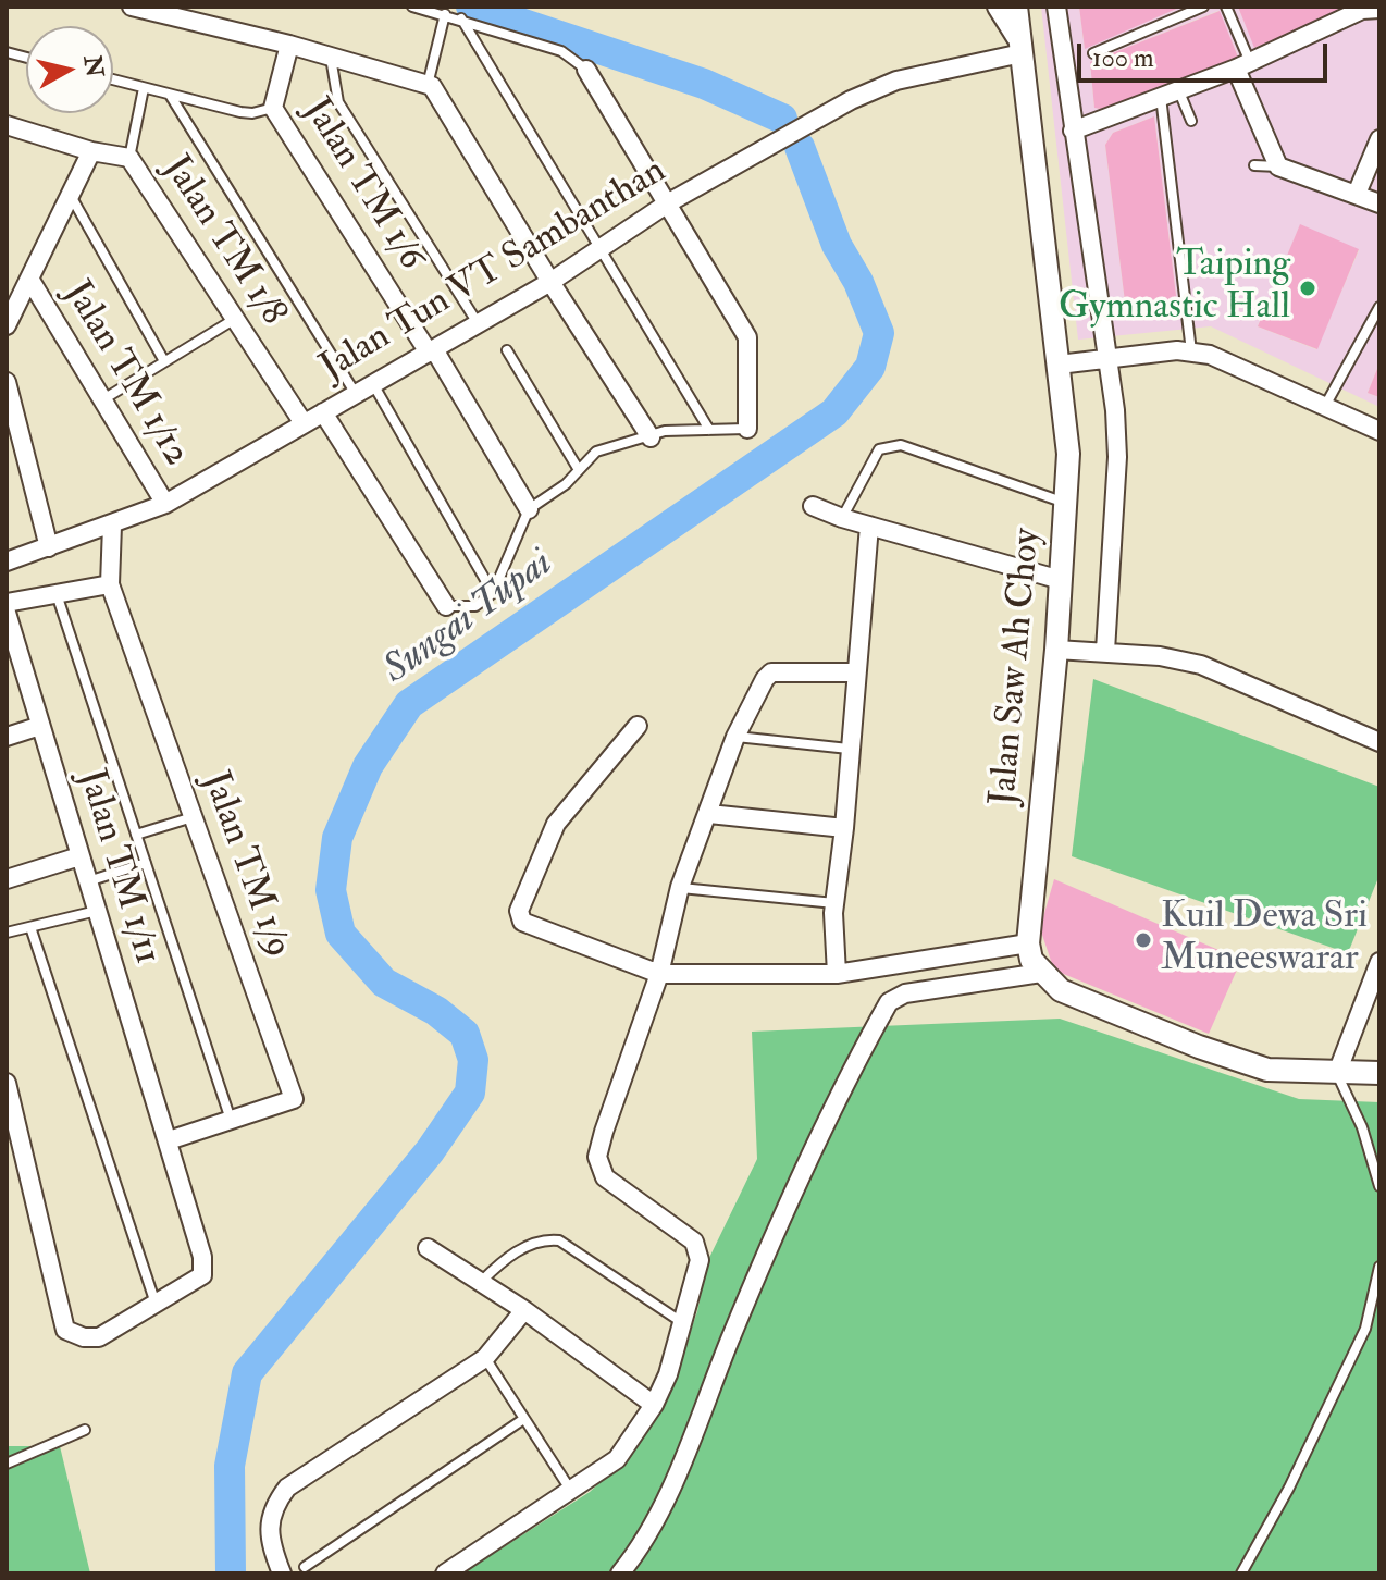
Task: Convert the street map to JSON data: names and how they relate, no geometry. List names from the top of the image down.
{
  "streets": {
    "street": [
      "Jalan TM 1/6",
      "Jalan TM 1/8",
      "Jalan Tun VT Sambanthan",
      "Jalan TM 1/12",
      "Jalan Saw Ah Choy",
      "Jalan TM 1/9",
      "Jalan TM 1/11"
    ]
  },
  "crossings": [
    ["Jalan TM 1/6", "Jalan Tun VT Sambanthan"],
    ["Jalan TM 1/8", "Jalan Tun VT Sambanthan"],
    ["Jalan Tun VT Sambanthan", "Jalan TM 1/12"],
    ["Jalan Tun VT Sambanthan", "Jalan Saw Ah Choy"],
    ["Jalan Tun VT Sambanthan", "Jalan TM 1/9"],
    ["Jalan TM 1/9", "Jalan TM 1/11"]
  ],
  "water": ["Sungai Tupai"],
  "places": ["Taiping Gymnastic Hall", "Kuil Dewa Sri Muneeswarar"],
  "scale_bar": "100 m",
  "north": "right"
}
